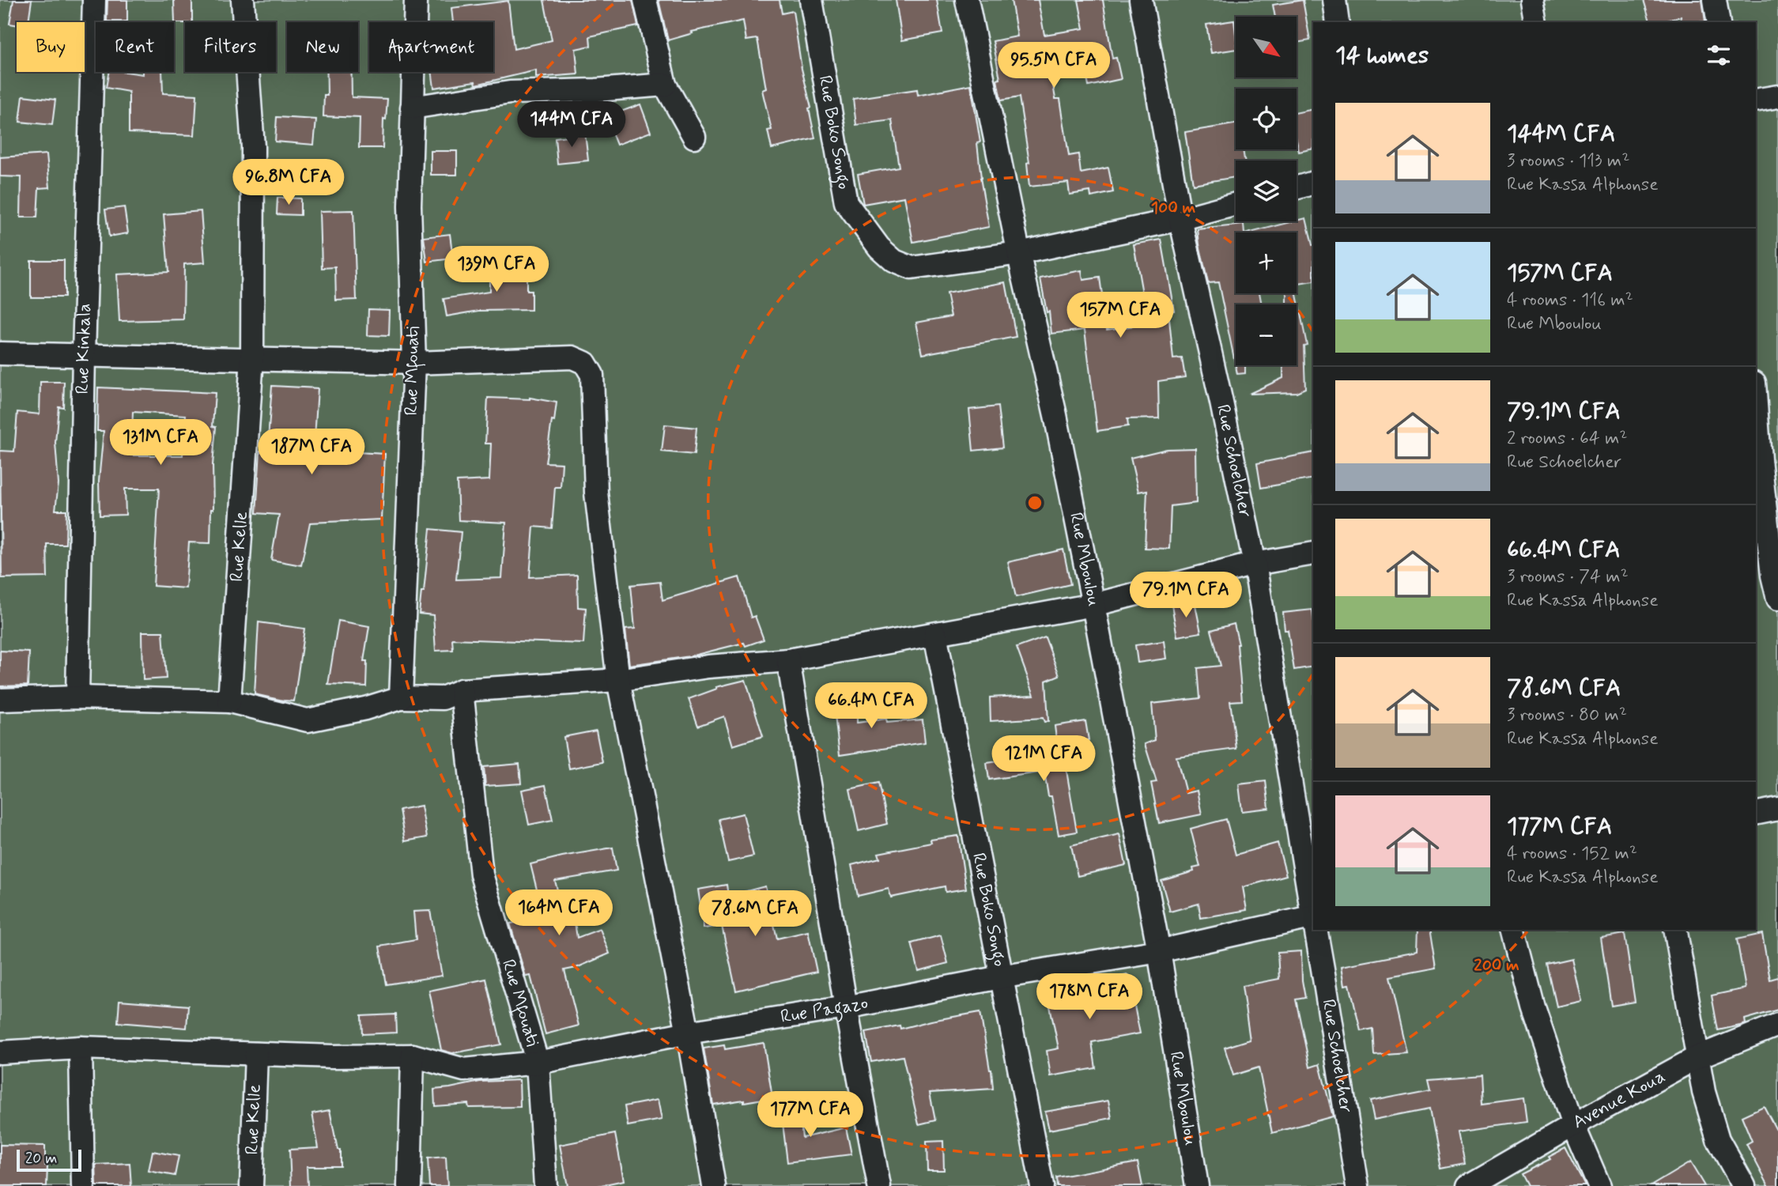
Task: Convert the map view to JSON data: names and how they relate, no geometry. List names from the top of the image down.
{
  "streets": {
    "street": [
      "Rue Boko Songo",
      "Rue Kinkala",
      "Rue Mfouati",
      "Rue Schoelcher",
      "Rue Kelle",
      "Rue Mboulou",
      "Rue Pagazo",
      "Avenue Koua"
    ]
  },
  "crossings": [
    ["Rue Boko Songo", "Rue Mboulou"],
    ["Rue Boko Songo", "Rue Pagazo"],
    ["Rue Mfouati", "Rue Pagazo"],
    ["Rue Kelle", "Rue Pagazo"],
    ["Rue Mboulou", "Rue Pagazo"]
  ],
  "scale_bar": "20 m",
  "north": "bottom right",
  "page": {
    "map_buttons": ["+", "−"],
    "chip": [
      "Buy",
      "Rent",
      "Filters",
      "New",
      "Apartment"
    ],
    "heading": "14 homes",
    "price": [
      "95.5M CFA",
      "144M CFA",
      "96.8M CFA",
      "139M CFA",
      "157M CFA",
      "131M CFA",
      "187M CFA",
      "79.1M CFA",
      "66.4M CFA",
      "121M CFA",
      "164M CFA",
      "78.6M CFA",
      "178M CFA",
      "177M CFA"
    ],
    "list": [
      {
        "name": "144M CFA",
        "note": "3 rooms · 113 m² · Rue Kassa Alphonse"
      },
      {
        "name": "157M CFA",
        "note": "4 rooms · 116 m² · Rue Mboulou"
      },
      {
        "name": "79.1M CFA",
        "note": "2 rooms · 64 m² · Rue Schoelcher"
      },
      {
        "name": "66.4M CFA",
        "note": "3 rooms · 74 m² · Rue Kassa Alphonse"
      },
      {
        "name": "78.6M CFA",
        "note": "3 rooms · 80 m² · Rue Kassa Alphonse"
      },
      {
        "name": "177M CFA",
        "note": "4 rooms · 152 m² · Rue Kassa Alphonse"
      }
    ],
    "scale": "20 m"
  },
  "rings": ["100 m", "200 m"]
}
